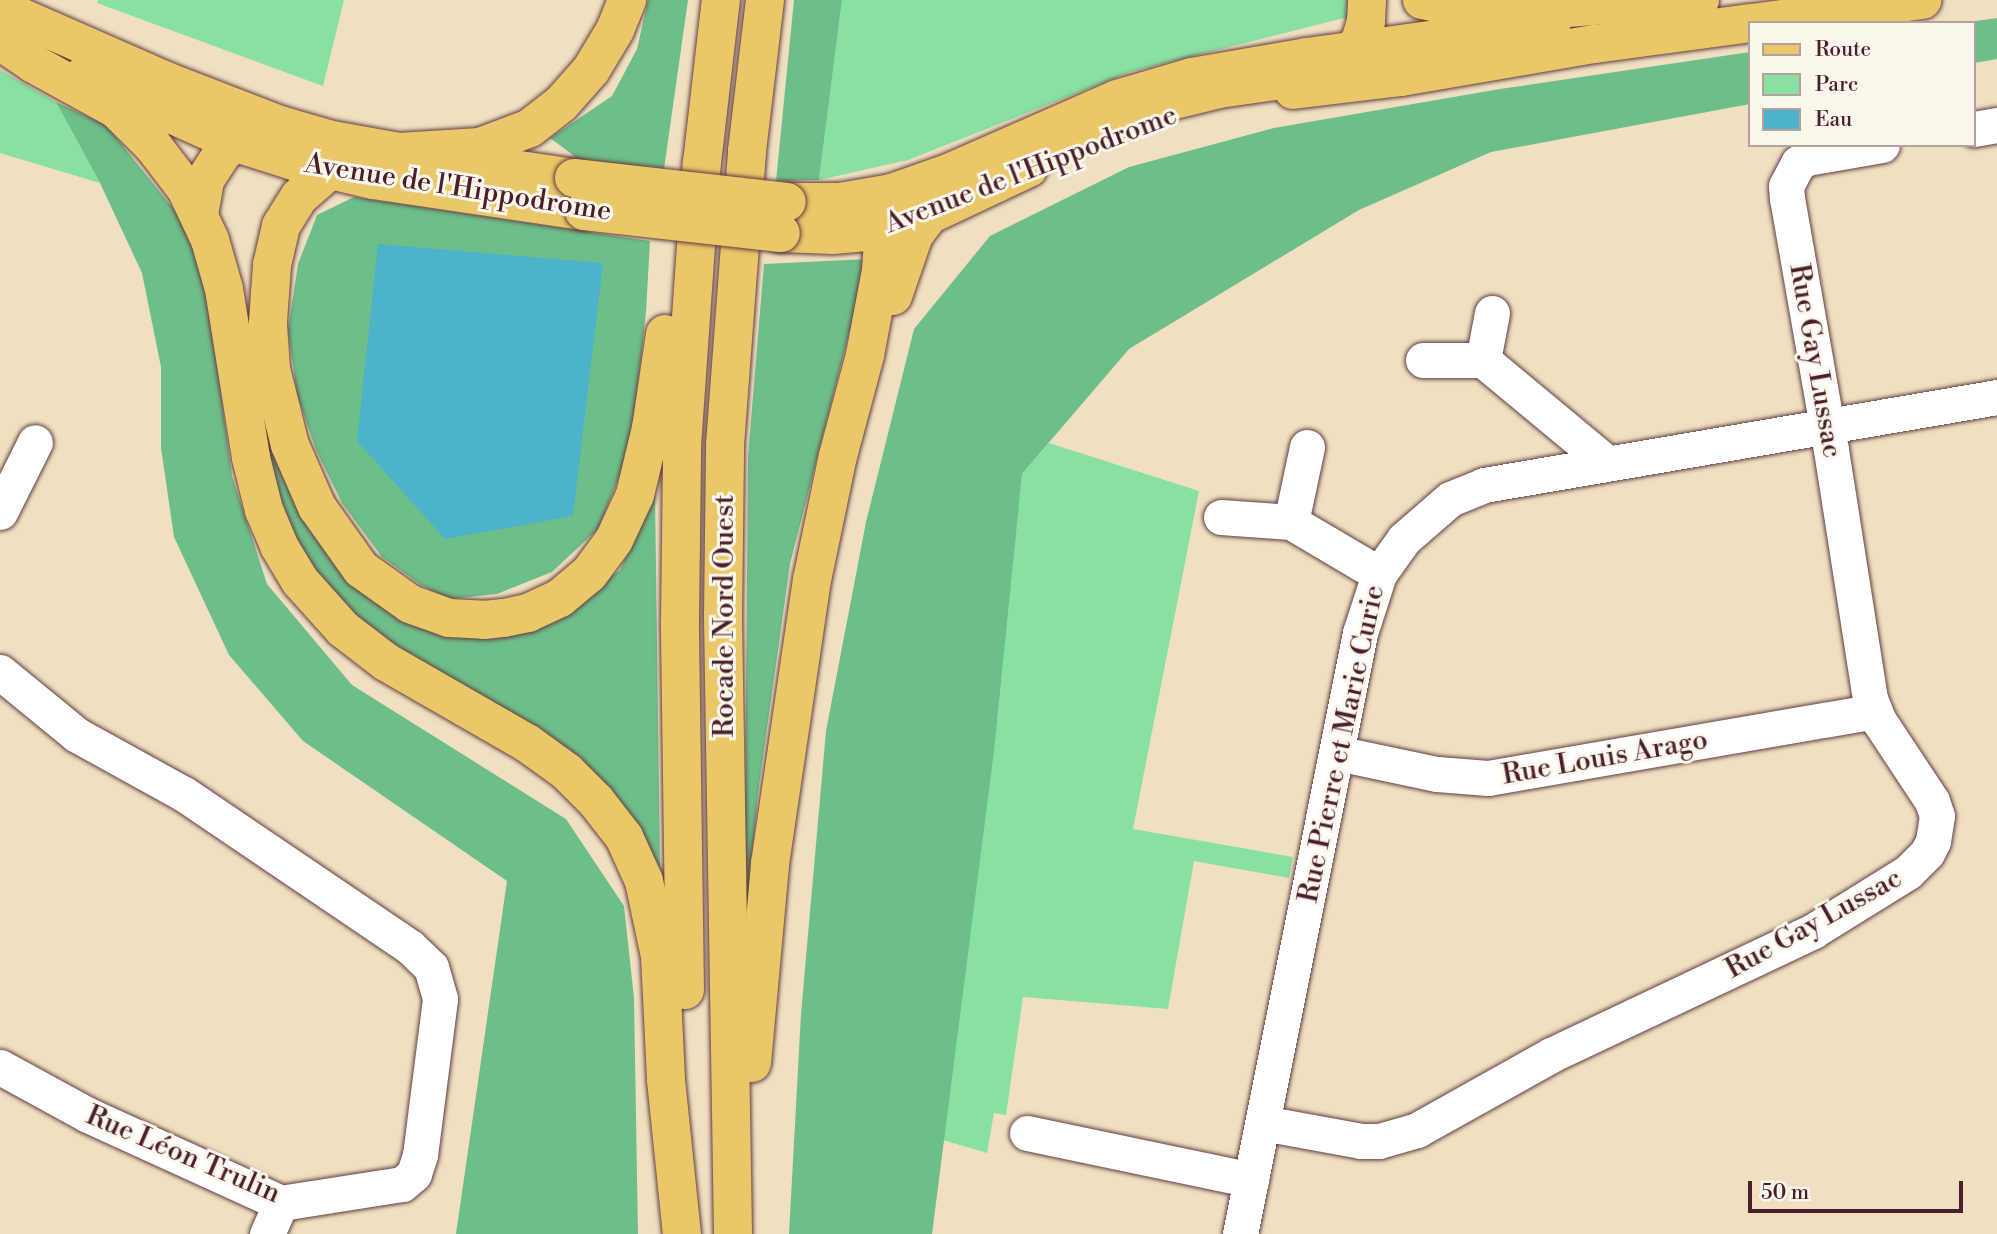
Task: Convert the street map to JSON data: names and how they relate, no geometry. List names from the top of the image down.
{
  "streets": {
    "main road": ["Avenue de l'Hippodrome", "Rocade Nord Ouest"],
    "street": [
      "Rue Gay Lussac",
      "Rue Pierre et Marie Curie",
      "Rue Louis Arago",
      "Rue Léon Trulin"
    ]
  },
  "crossings": [
    ["Rue Gay Lussac", "Rue Pierre et Marie Curie"],
    ["Rue Gay Lussac", "Rue Louis Arago"],
    ["Rue Pierre et Marie Curie", "Rue Louis Arago"]
  ],
  "legend": ["Route", "Parc", "Eau"],
  "scale_bar": "50 m"
}
